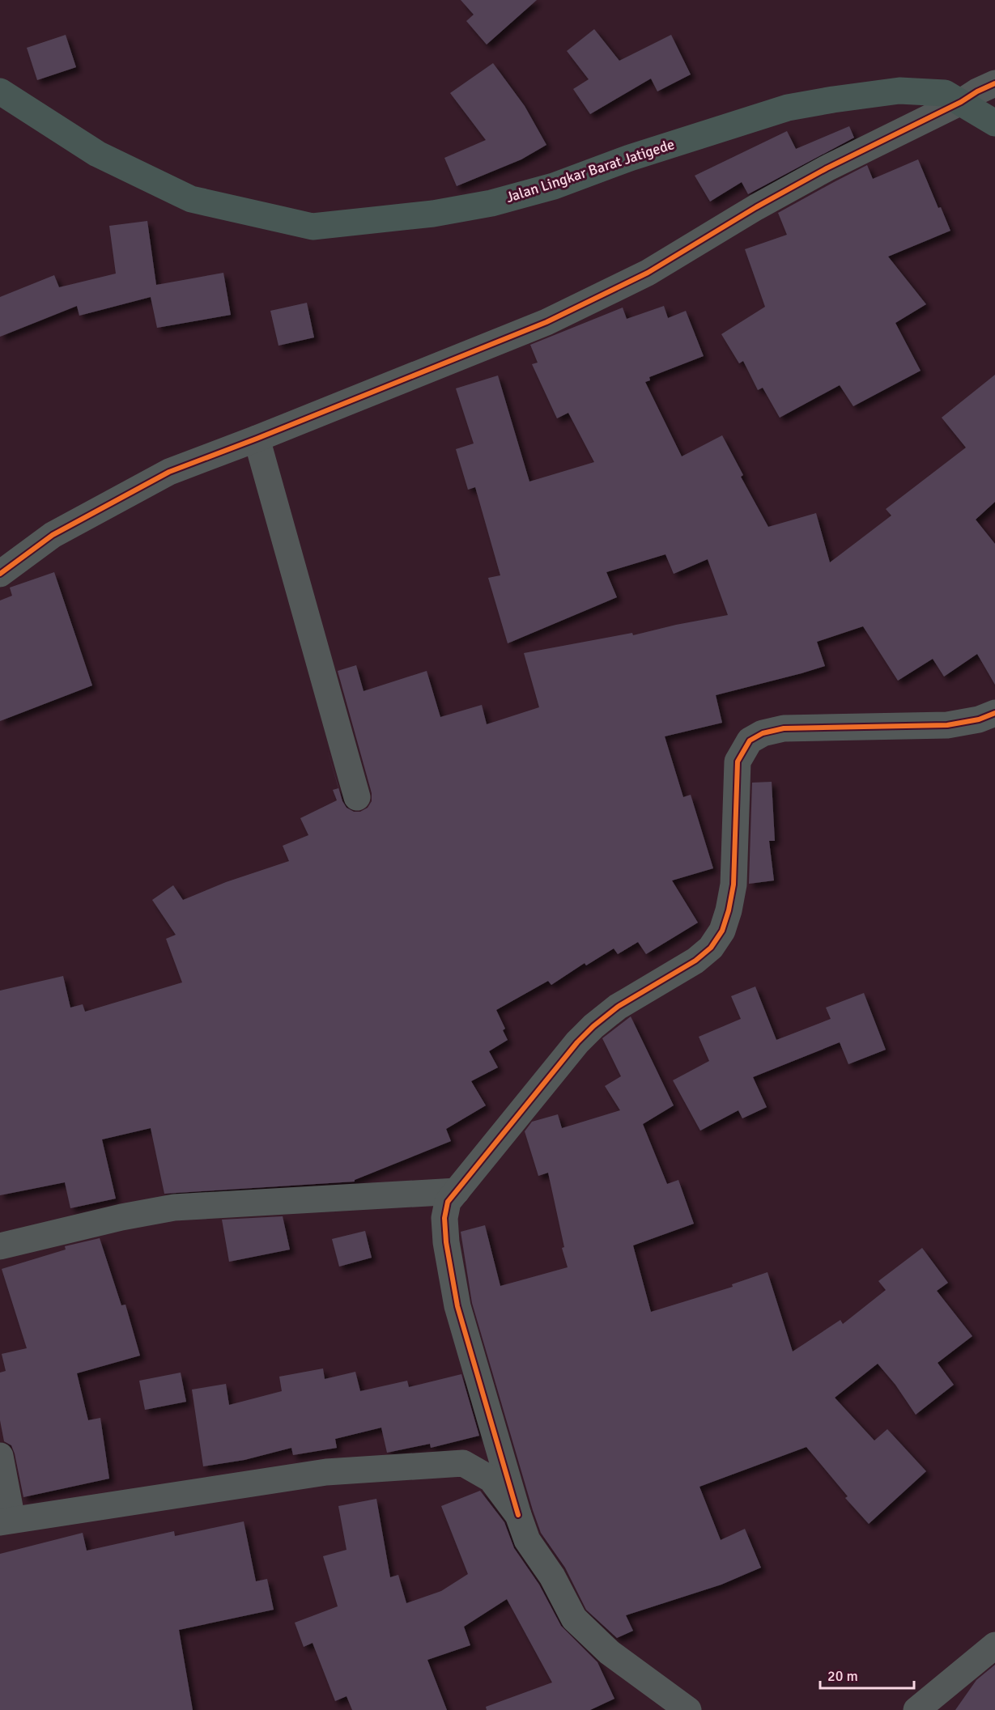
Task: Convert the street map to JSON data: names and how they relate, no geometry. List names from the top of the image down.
{
  "streets": {
    "main road": ["Jalan Lingkar Barat Jatigede"]
  },
  "scale_bar": "20 m"
}
